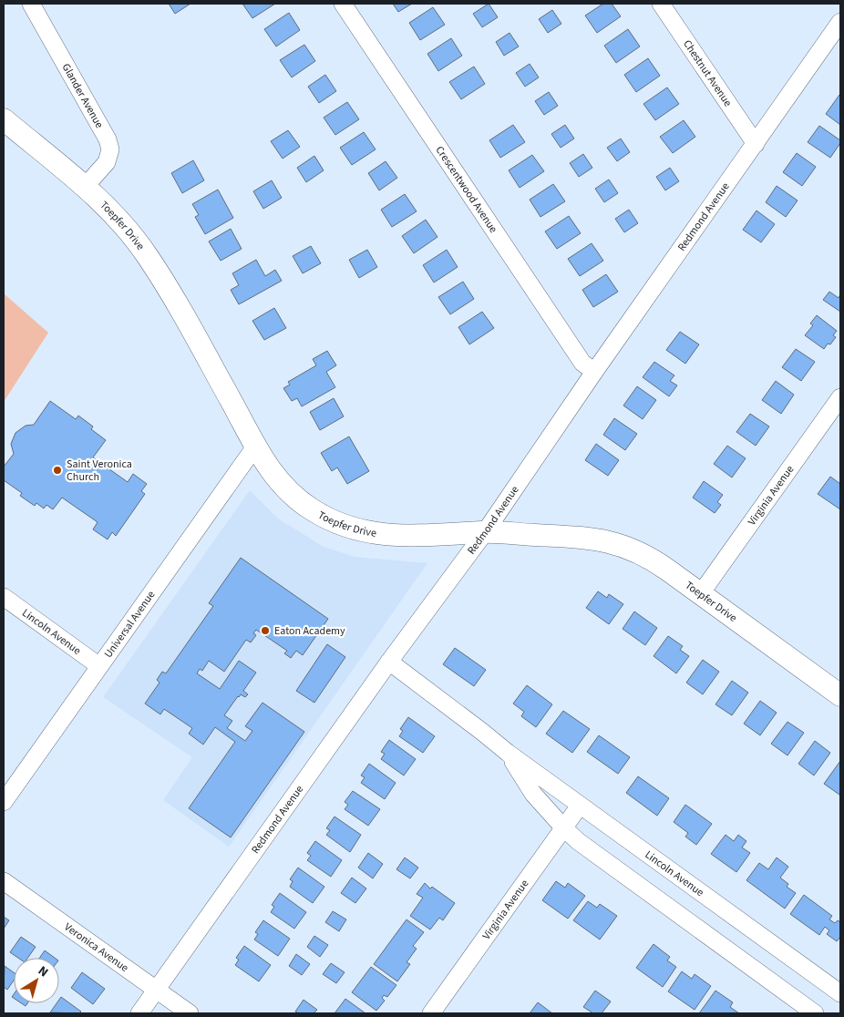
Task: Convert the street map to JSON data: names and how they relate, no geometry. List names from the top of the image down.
{
  "streets": {
    "street": [
      "Chestnut Avenue",
      "Glander Avenue",
      "Crescentwood Avenue",
      "Redmond Avenue",
      "Toepfer Drive",
      "Virginia Avenue",
      "Universal Avenue",
      "Lincoln Avenue",
      "Veronica Avenue"
    ]
  },
  "crossings": [
    ["Chestnut Avenue", "Redmond Avenue"],
    ["Glander Avenue", "Toepfer Drive"],
    ["Crescentwood Avenue", "Redmond Avenue"],
    ["Redmond Avenue", "Toepfer Drive"],
    ["Redmond Avenue", "Lincoln Avenue"],
    ["Redmond Avenue", "Veronica Avenue"],
    ["Toepfer Drive", "Virginia Avenue"],
    ["Toepfer Drive", "Universal Avenue"],
    ["Virginia Avenue", "Lincoln Avenue"],
    ["Universal Avenue", "Lincoln Avenue"]
  ],
  "places": ["Saint Veronica Church", "Eaton Academy"],
  "north": "top right"
}
